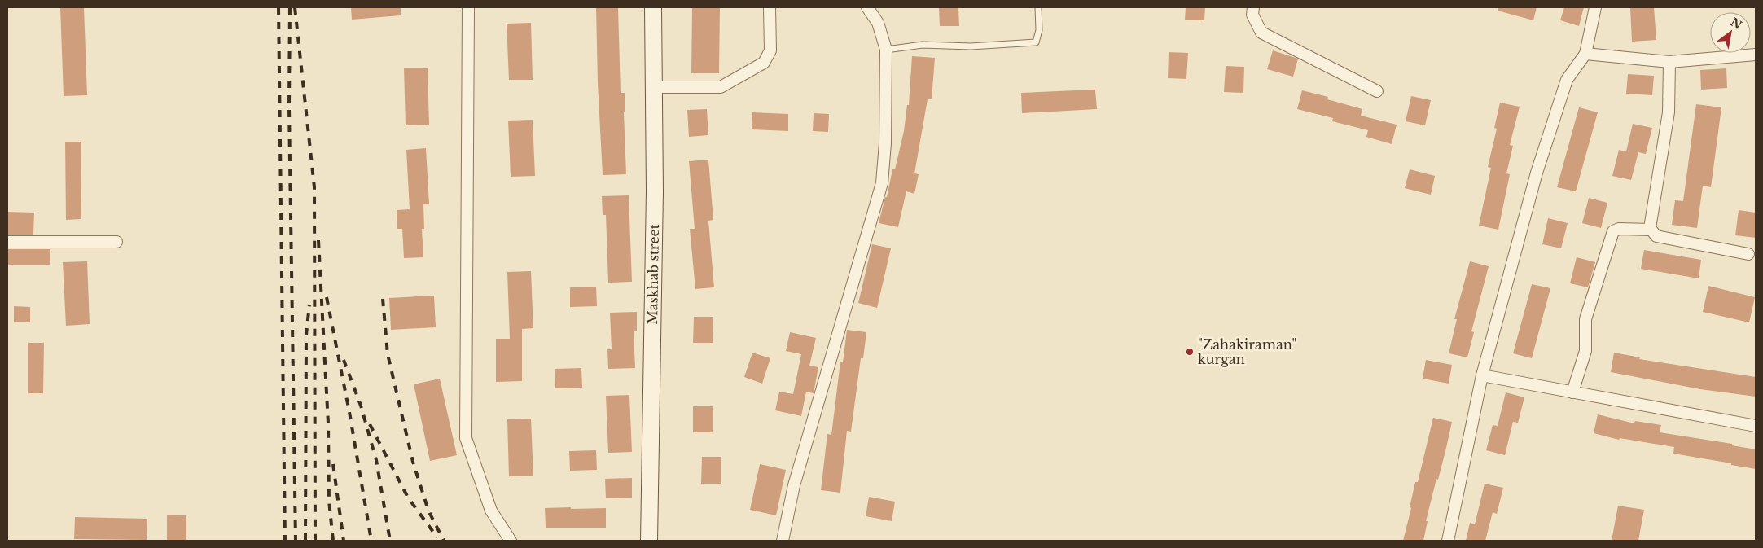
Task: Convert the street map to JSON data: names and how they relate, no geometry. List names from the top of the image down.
{
  "streets": {
    "main road": ["Maskhab street"]
  },
  "places": ["\"Zahakiraman\" kurgan"],
  "north": "top right"
}
